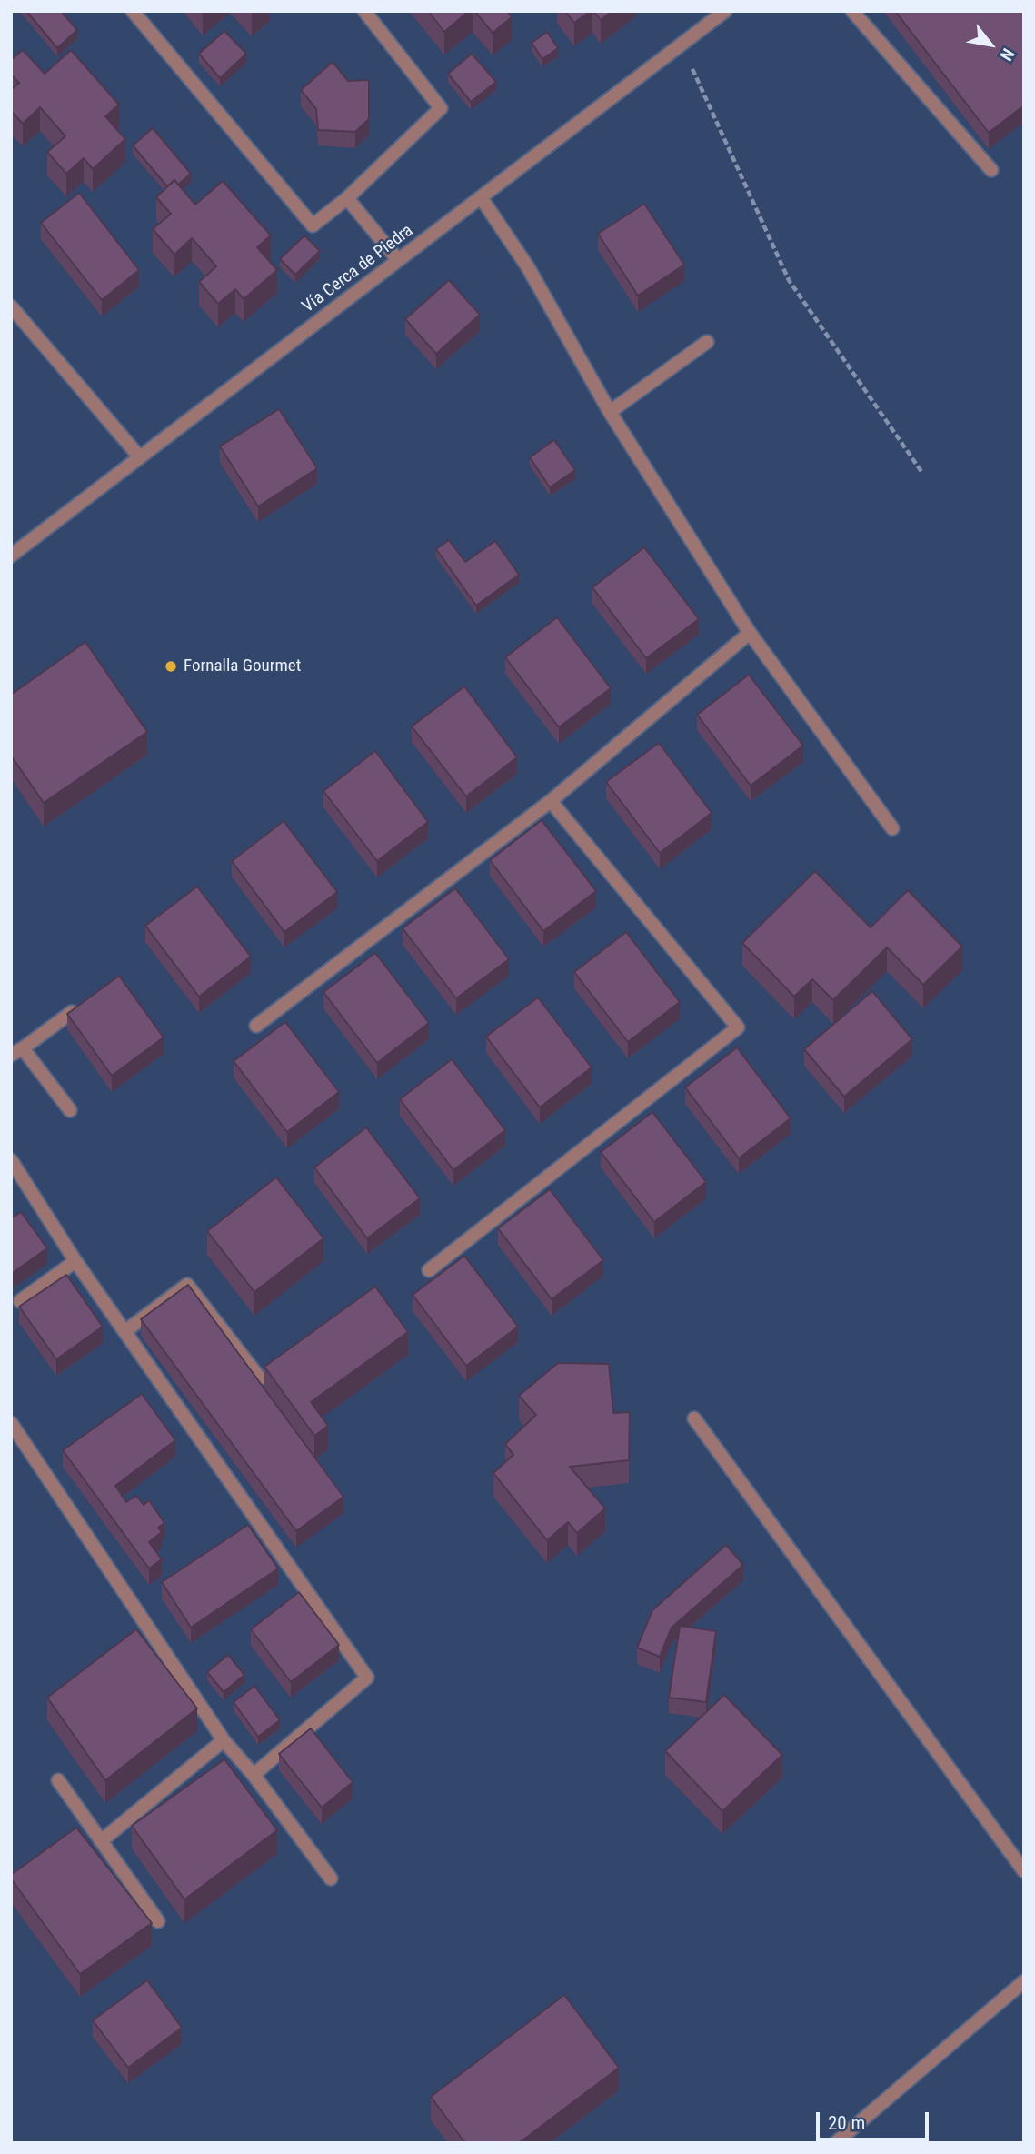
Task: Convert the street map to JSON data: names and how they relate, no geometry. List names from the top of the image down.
{
  "streets": {
    "street": ["Vía Cerca de Piedra"]
  },
  "places": ["Fornalla Gourmet"],
  "scale_bar": "20 m",
  "north": "bottom right"
}
